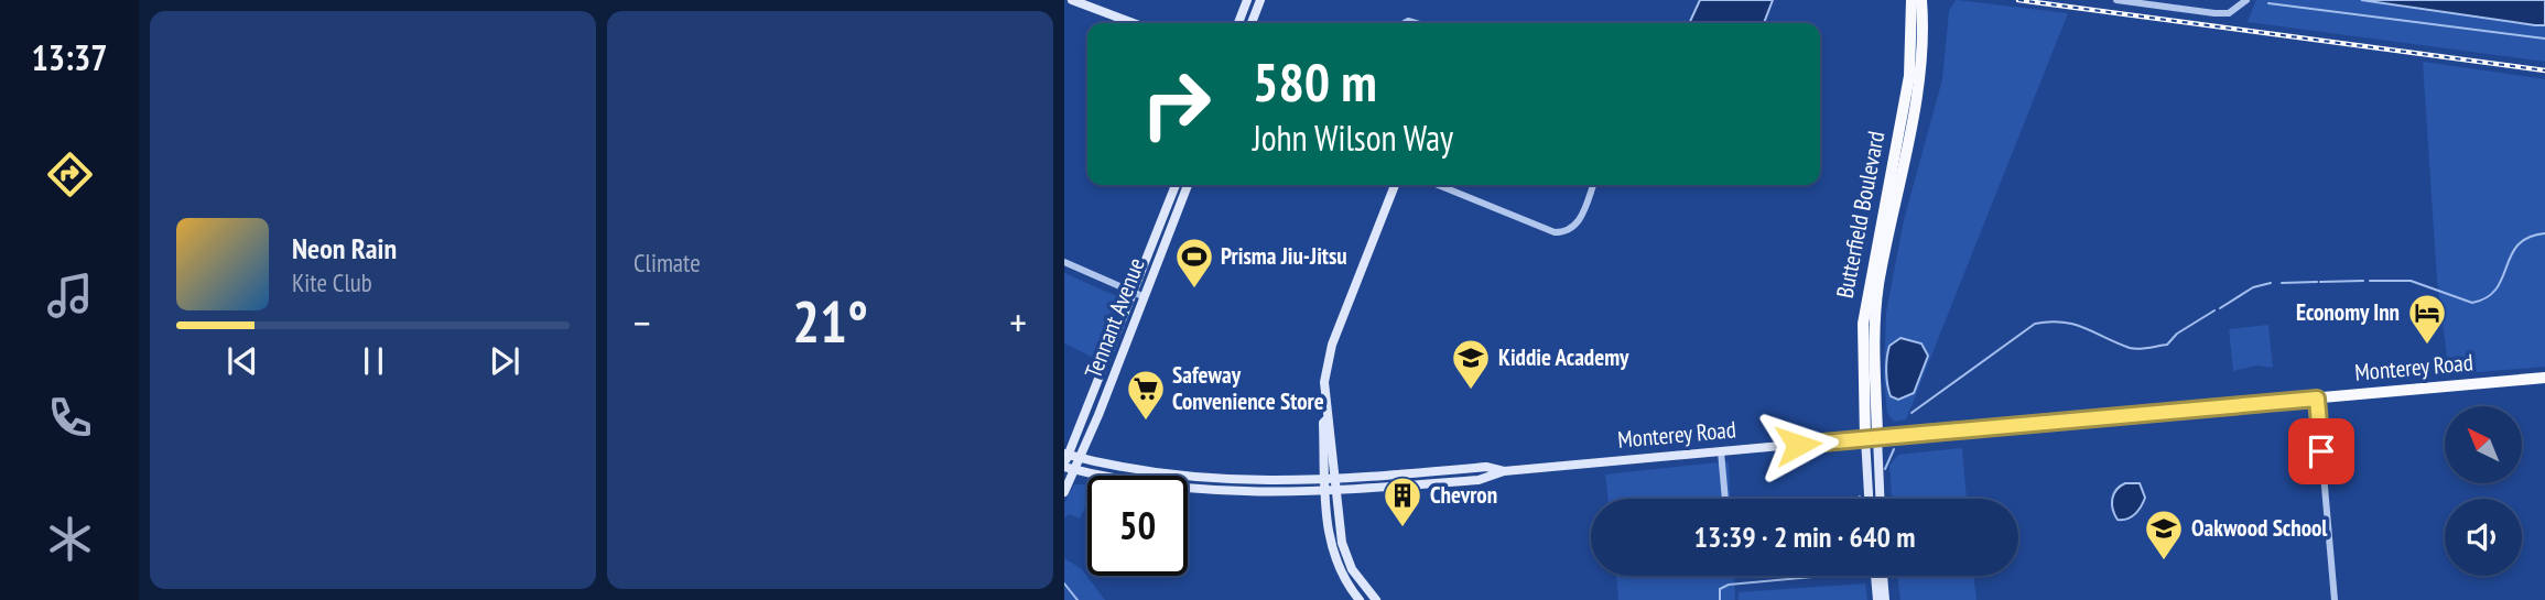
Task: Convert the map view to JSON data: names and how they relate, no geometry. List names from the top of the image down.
{
  "streets": {
    "main road": ["Butterfield Boulevard", "Tennant Avenue", "Monterey Road"]
  },
  "crossings": [
    ["Butterfield Boulevard", "Monterey Road"],
    ["Tennant Avenue", "Monterey Road"]
  ],
  "places": {
    "sports": ["Prisma Jiu-Jitsu"],
    "hotel": ["Economy Inn"],
    "school or university": ["Kiddie Academy", "Oakwood School"],
    "supermarket": ["Safeway Convenience Store"],
    "building": ["Chevron"]
  },
  "north": "top left",
  "page": {
    "tabs": "13:37",
    "tile": "Climate",
    "turn": ["580 m", "John Wilson Way"],
    "song": ["Neon Rain", "Kite Club"],
    "heat": ["−", "21°", "+"],
    "limit": "50",
    "trip": "13:39 · 2 min · 640 m"
  }
}
